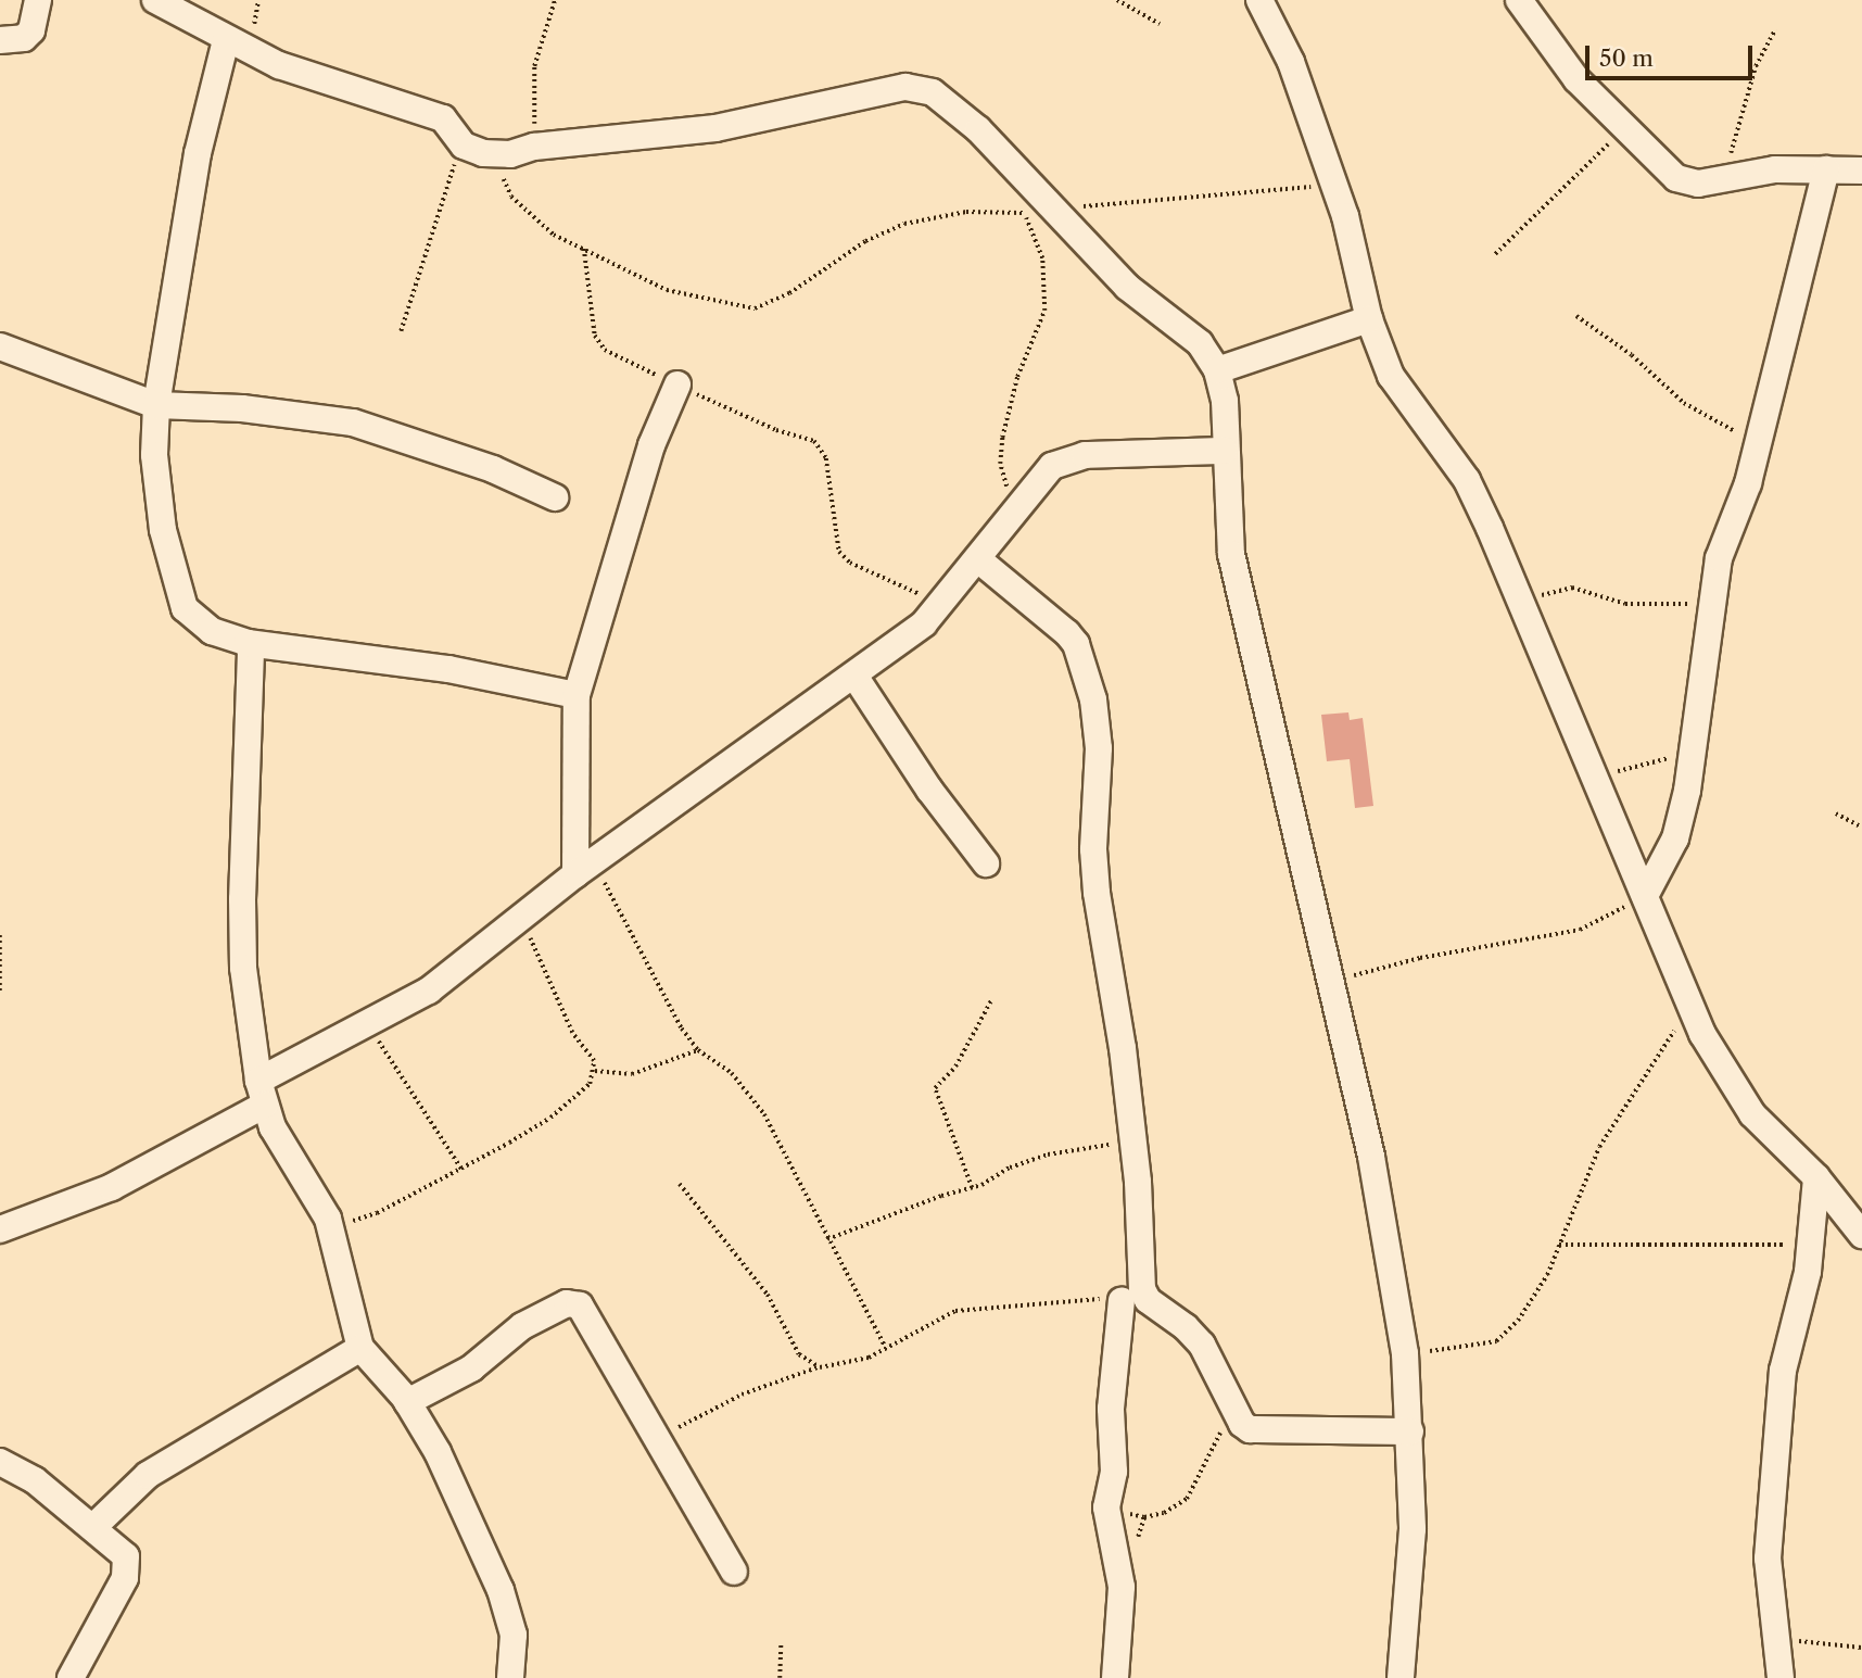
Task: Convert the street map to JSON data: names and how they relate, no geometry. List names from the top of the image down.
{
  "scale_bar": "50 m"
}
